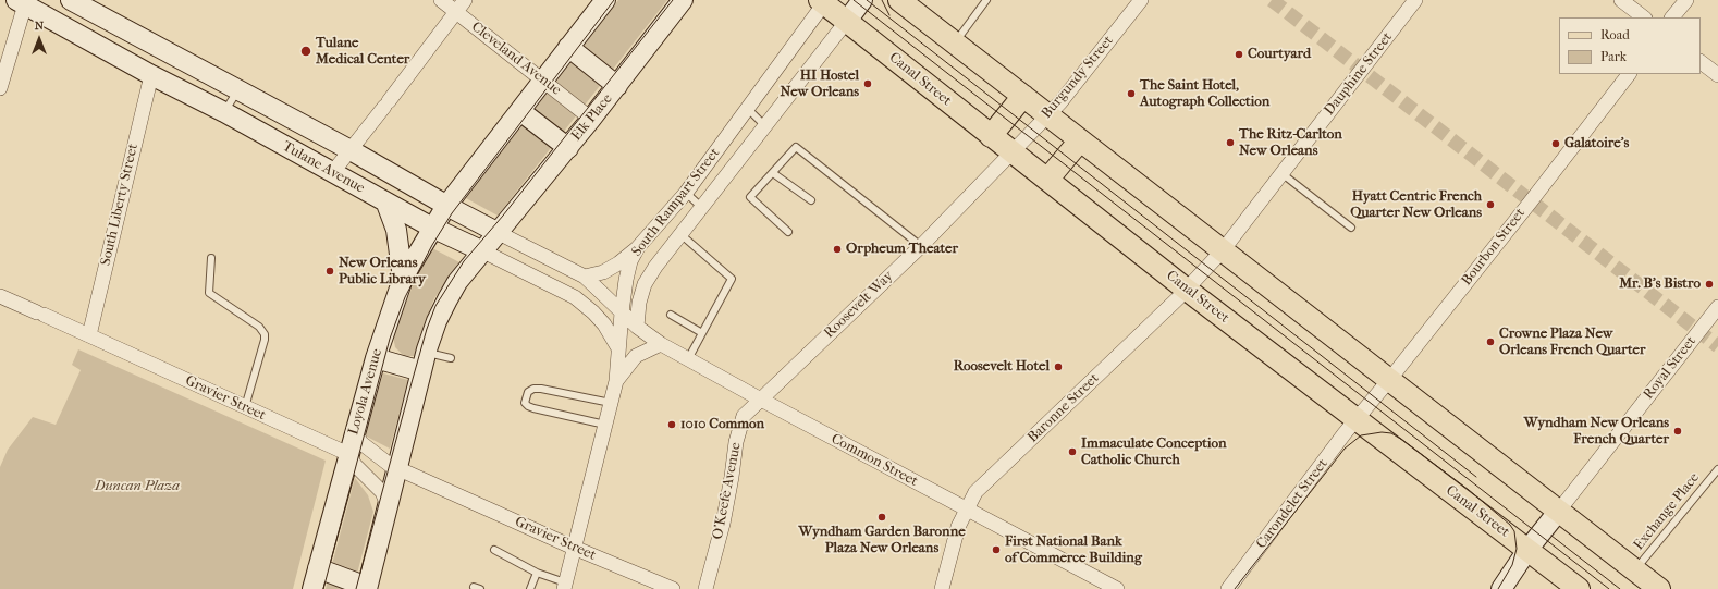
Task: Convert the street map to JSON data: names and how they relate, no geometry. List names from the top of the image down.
{
  "streets": {
    "main road": [
      "Canal Street",
      "Elk Place",
      "Tulane Avenue",
      "Loyola Avenue"
    ],
    "street": [
      "Cleveland Avenue",
      "Dauphine Street",
      "Burgundy Street",
      "South Rampart Street",
      "South Liberty Street",
      "Bourbon Street",
      "Roosevelt Way",
      "Royal Street",
      "Gravier Street",
      "Baronne Street",
      "Common Street",
      "O'Keefe Avenue",
      "Carondelet Street"
    ],
    "lane": ["Exchange Place"]
  },
  "crossings": [
    ["Cleveland Avenue", "Elk Place"],
    ["Dauphine Street", "Baronne Street"],
    ["Burgundy Street", "Canal Street"],
    ["Burgundy Street", "Roosevelt Way"],
    ["Canal Street", "South Rampart Street"],
    ["Canal Street", "Bourbon Street"],
    ["Canal Street", "Roosevelt Way"],
    ["Canal Street", "Baronne Street"],
    ["Canal Street", "Carondelet Street"],
    ["Elk Place", "Tulane Avenue"],
    ["Tulane Avenue", "South Rampart Street"],
    ["Tulane Avenue", "South Liberty Street"],
    ["Tulane Avenue", "Loyola Avenue"],
    ["Tulane Avenue", "Common Street"],
    ["South Rampart Street", "Gravier Street"],
    ["South Rampart Street", "Common Street"],
    ["South Liberty Street", "Gravier Street"],
    ["Bourbon Street", "Carondelet Street"],
    ["Roosevelt Way", "Common Street"],
    ["Roosevelt Way", "O'Keefe Avenue"],
    ["Loyola Avenue", "Gravier Street"],
    ["Baronne Street", "Common Street"],
    ["Common Street", "O'Keefe Avenue"]
  ],
  "parks": ["Duncan Plaza"],
  "places": [
    "Tulane Medical Center",
    "Courtyard",
    "HI Hostel New Orleans",
    "The Saint Hotel, Autograph Collection",
    "The Ritz-Carlton New Orleans",
    "Galatoire's",
    "Hyatt Centric French Quarter New Orleans",
    "Orpheum Theater",
    "New Orleans Public Library",
    "Mr. B's Bistro",
    "Crowne Plaza New Orleans French Quarter",
    "Roosevelt Hotel",
    "1010 Common",
    "Wyndham New Orleans French Quarter",
    "Immaculate Conception Catholic Church",
    "Wyndham Garden Baronne Plaza New Orleans",
    "First National Bank of Commerce Building"
  ],
  "legend": ["Road", "Park"],
  "north": "top"
}
